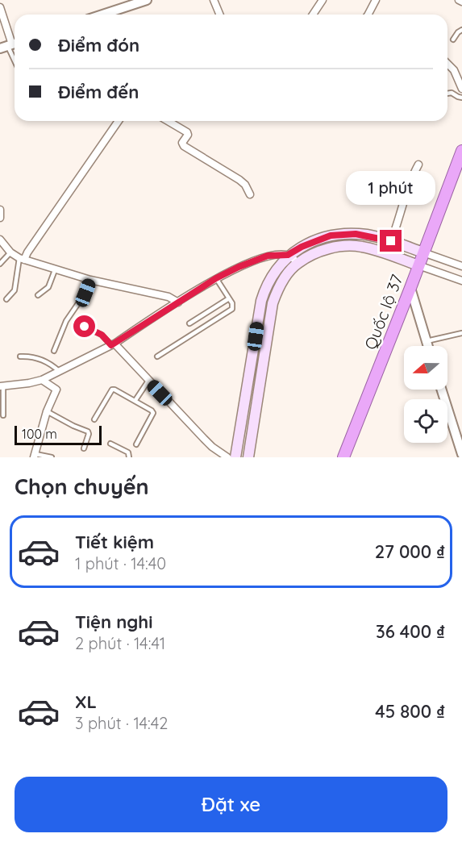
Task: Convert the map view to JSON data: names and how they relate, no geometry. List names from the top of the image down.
{
  "streets": {
    "highway": ["Quốc lộ 37"]
  },
  "scale_bar": "100 m",
  "north": "left",
  "page": {
    "banner": ["Điểm đón", "Điểm đến"],
    "bubble": "1 phút",
    "scale": "100 m",
    "heading": "Chọn chuyến",
    "list": [
      {
        "name": "Tiết kiệm",
        "note": "1 phút · 14:40",
        "value": "27 000 ₫"
      },
      {
        "name": "Tiện nghi",
        "note": "2 phút · 14:41",
        "value": "36 400 ₫"
      },
      {
        "name": "XL",
        "note": "3 phút · 14:42",
        "value": "45 800 ₫"
      }
    ],
    "buttons": "Đặt xe"
  }
}
